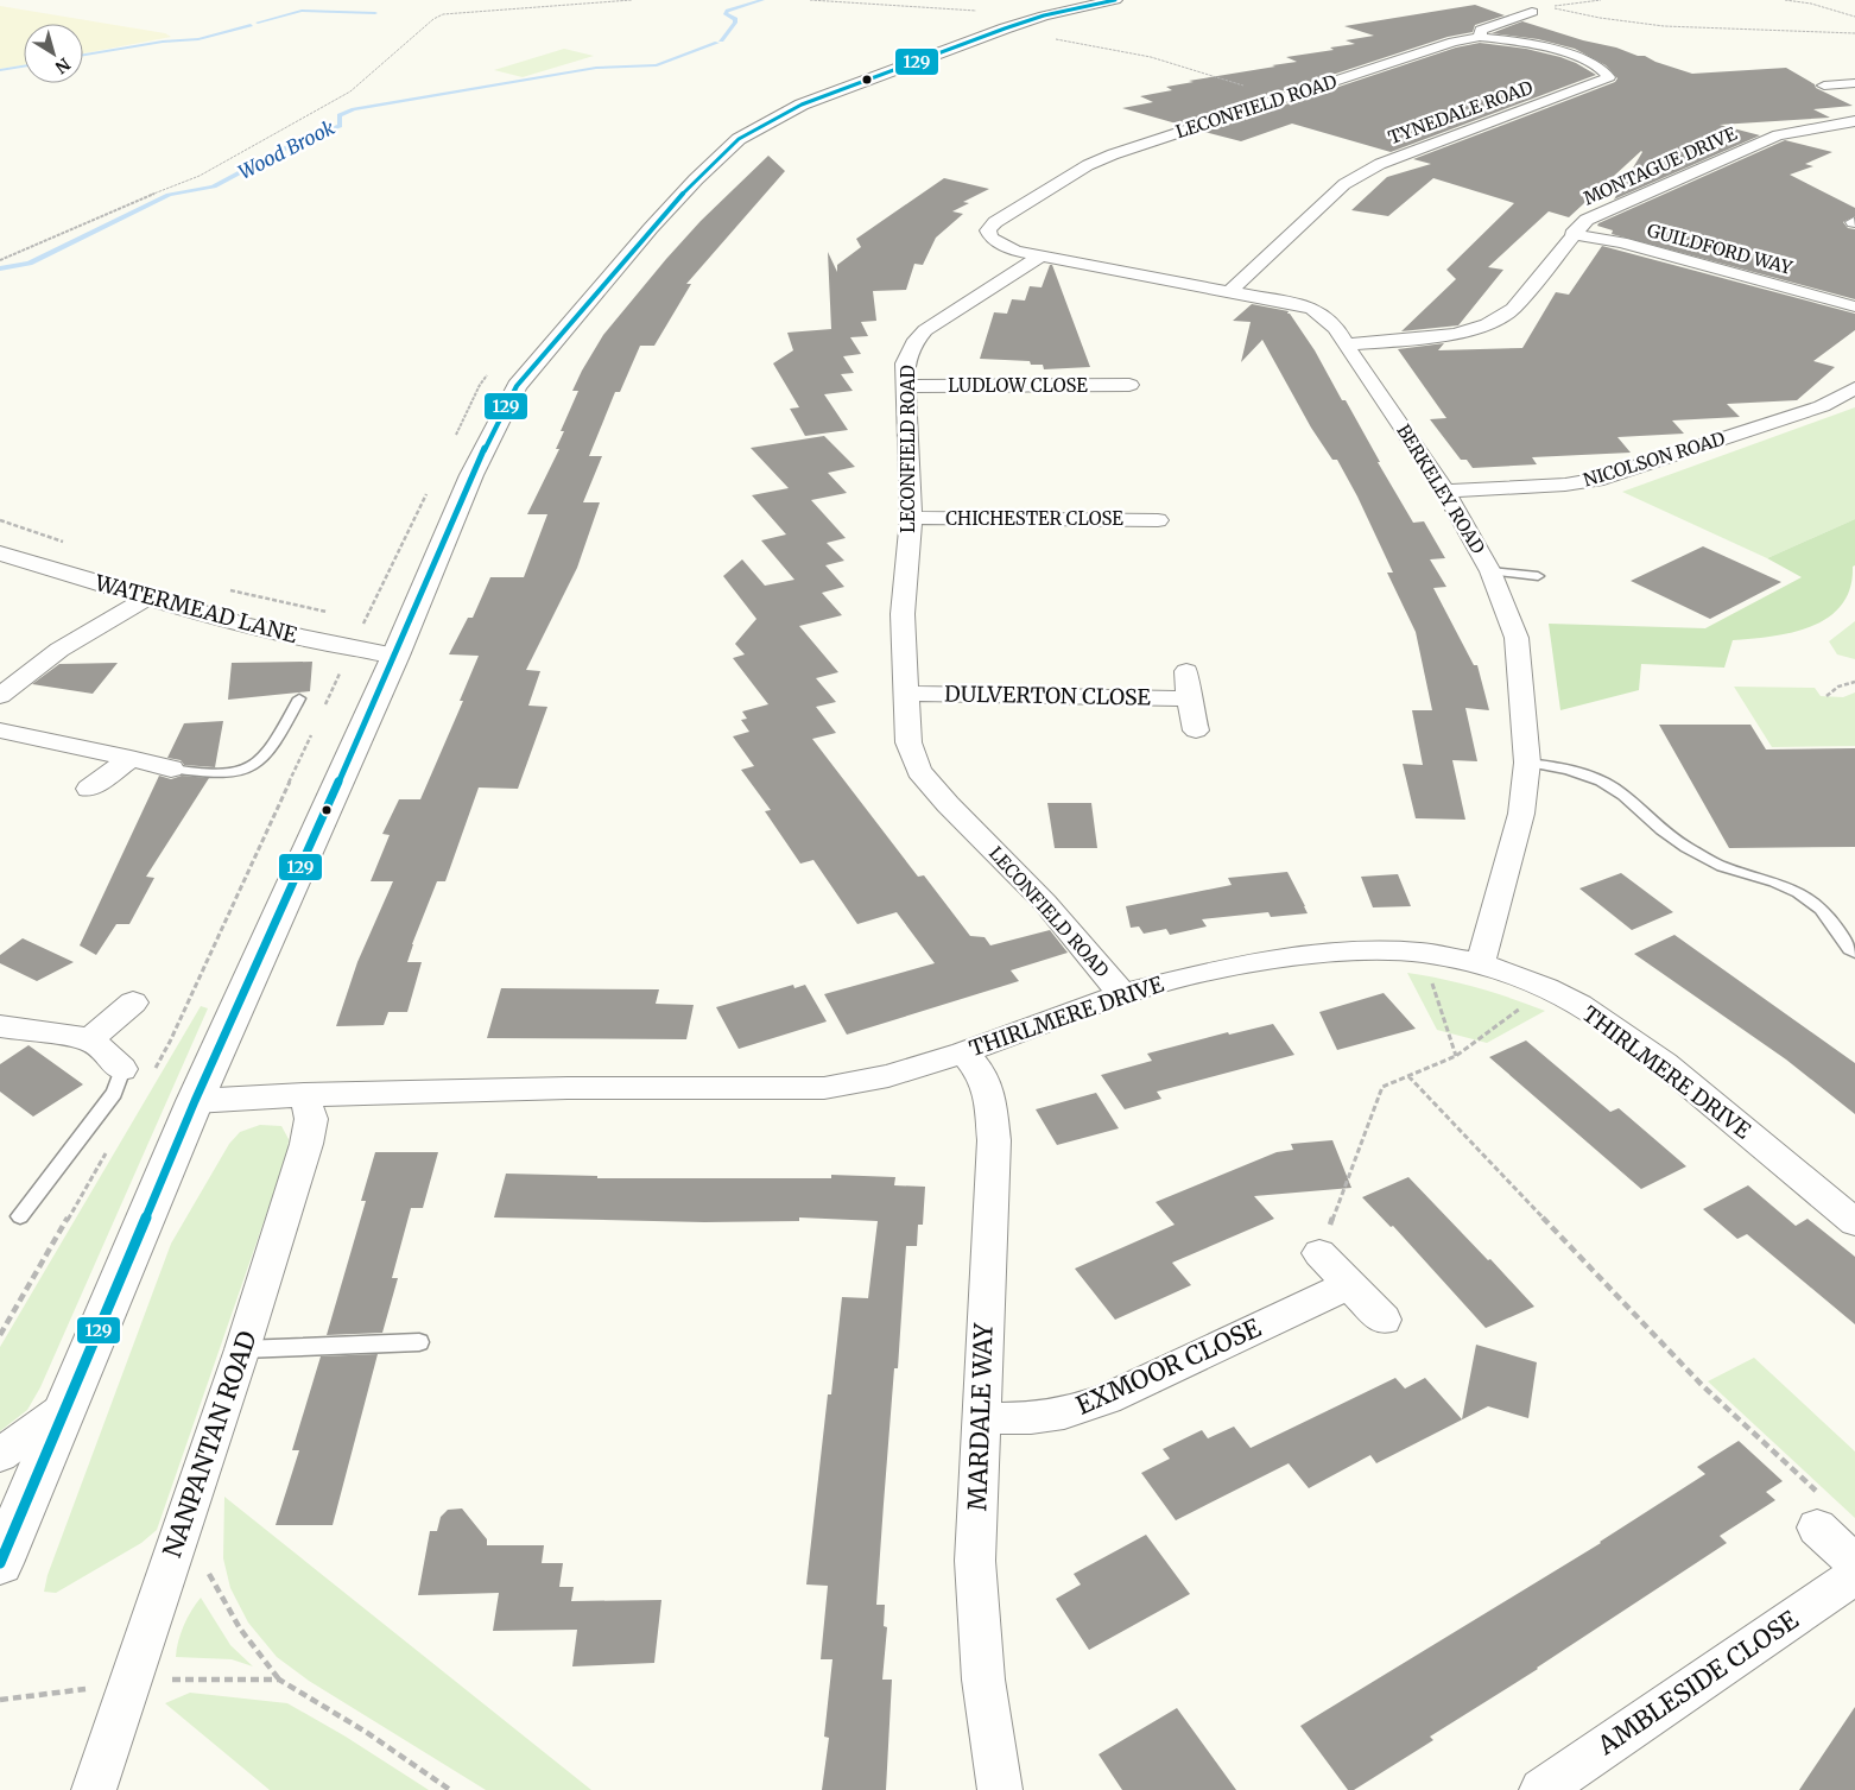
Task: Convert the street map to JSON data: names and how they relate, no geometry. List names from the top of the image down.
{
  "streets": {
    "street": [
      "LECONFIELD ROAD",
      "TYNEDALE ROAD",
      "MONTAGUE DRIVE",
      "GUILDFORD WAY",
      "LUDLOW CLOSE",
      "NICOLSON ROAD",
      "BERKELEY ROAD",
      "CHICHESTER CLOSE",
      "WATERMEAD LANE",
      "DULVERTON CLOSE",
      "THIRLMERE DRIVE",
      "EXMOOR CLOSE",
      "MARDALE WAY",
      "NANPANTAN ROAD",
      "AMBLESIDE CLOSE"
    ]
  },
  "crossings": [
    ["LECONFIELD ROAD", "TYNEDALE ROAD"],
    ["LECONFIELD ROAD", "LUDLOW CLOSE"],
    ["LECONFIELD ROAD", "BERKELEY ROAD"],
    ["LECONFIELD ROAD", "CHICHESTER CLOSE"],
    ["LECONFIELD ROAD", "DULVERTON CLOSE"],
    ["LECONFIELD ROAD", "THIRLMERE DRIVE"],
    ["TYNEDALE ROAD", "BERKELEY ROAD"],
    ["MONTAGUE DRIVE", "GUILDFORD WAY"],
    ["MONTAGUE DRIVE", "BERKELEY ROAD"],
    ["NICOLSON ROAD", "BERKELEY ROAD"],
    ["BERKELEY ROAD", "THIRLMERE DRIVE"],
    ["THIRLMERE DRIVE", "MARDALE WAY"],
    ["THIRLMERE DRIVE", "NANPANTAN ROAD"],
    ["EXMOOR CLOSE", "MARDALE WAY"]
  ],
  "water": ["Wood Brook"],
  "lines": ["transit line 129"],
  "north": "bottom right"
}
